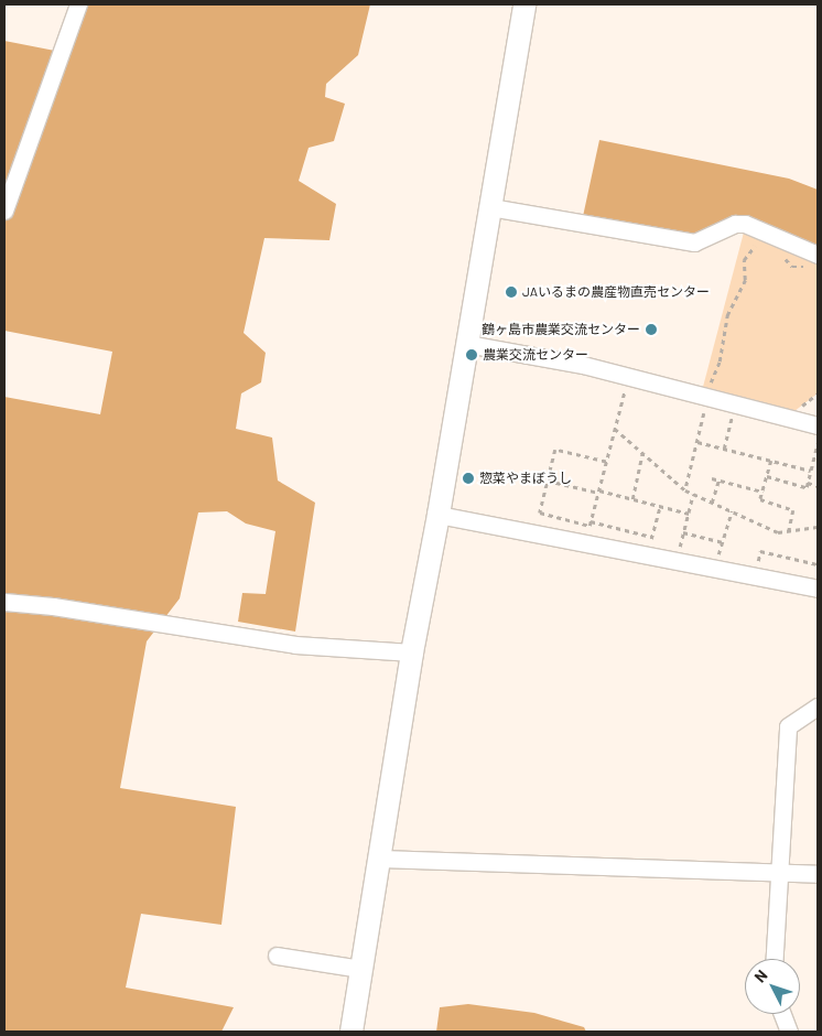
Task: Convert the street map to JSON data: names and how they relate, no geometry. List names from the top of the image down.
{
  "places": [
    "JAいるまの農産物直売センター",
    "鶴ヶ島市農業交流センター",
    "農業交流センター",
    "惣菜やまぼうし"
  ],
  "north": "top left"
}
